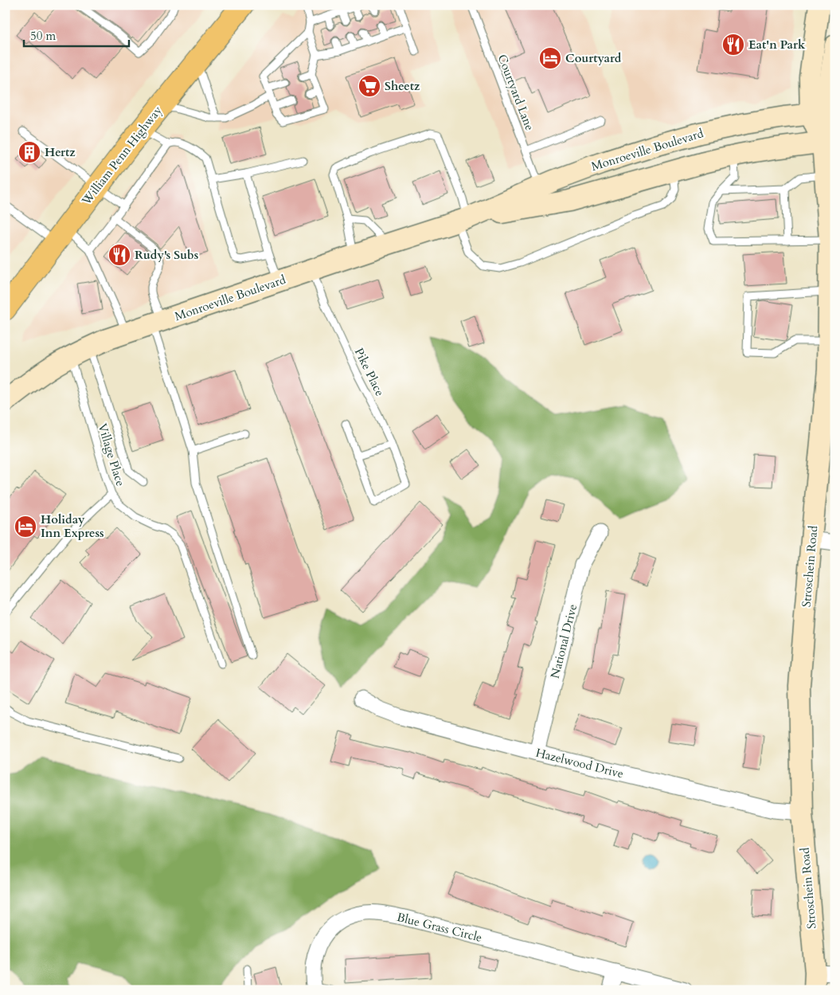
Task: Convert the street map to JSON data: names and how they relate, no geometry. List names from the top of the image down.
{
  "streets": {
    "highway": ["William Penn Highway"],
    "main road": ["Monroeville Boulevard", "Stroschein Road"],
    "street": ["National Drive", "Hazelwood Drive", "Blue Grass Circle"],
    "lane": ["Courtyard Lane", "Pike Place", "Village Place"]
  },
  "crossings": [
    ["Courtyard Lane", "Monroeville Boulevard"],
    ["Monroeville Boulevard", "Pike Place"],
    ["Monroeville Boulevard", "Village Place"],
    ["Monroeville Boulevard", "Stroschein Road"],
    ["Stroschein Road", "Hazelwood Drive"],
    ["National Drive", "Hazelwood Drive"]
  ],
  "places": {
    "restaurant": ["Eat'n Park", "Rudy's Subs"],
    "hotel": ["Courtyard", "Holiday Inn Express"],
    "supermarket": ["Sheetz"],
    "building": ["Hertz"]
  },
  "scale_bar": "50 m"
}
